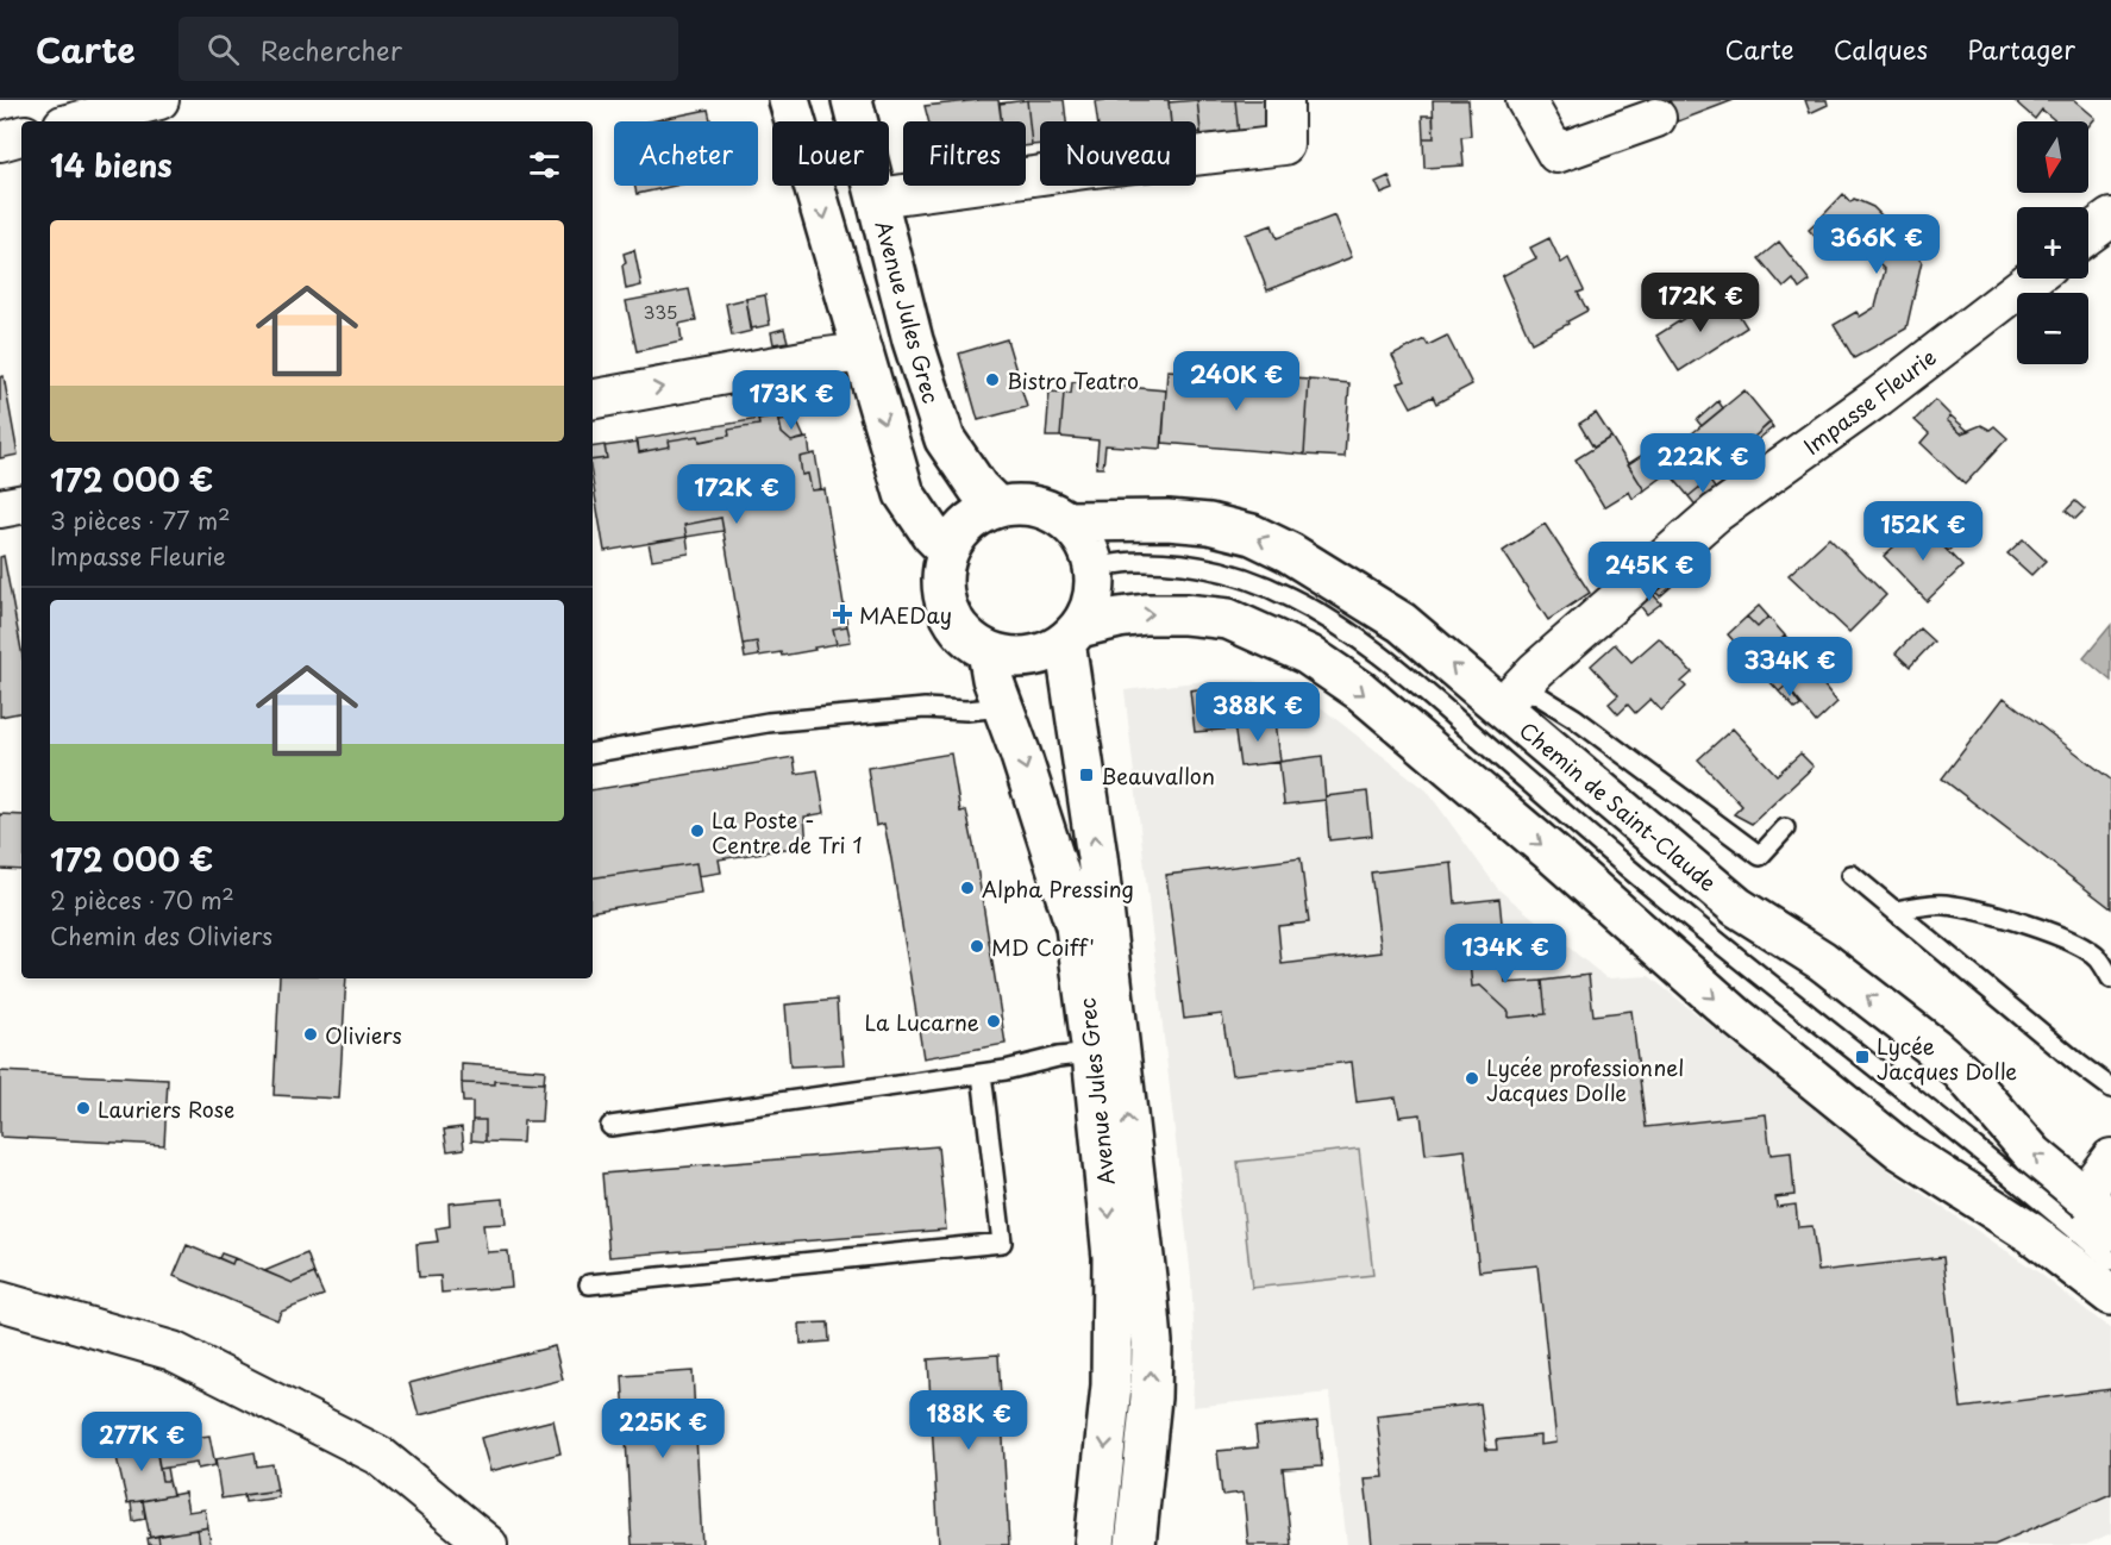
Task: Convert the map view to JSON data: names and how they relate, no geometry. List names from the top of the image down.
{
  "streets": {
    "street": ["Avenue Jules Grec", "Impasse Fleurie", "Chemin de Saint-Claude"]
  },
  "crossings": [
    ["Avenue Jules Grec", "Chemin de Saint-Claude"],
    ["Impasse Fleurie", "Chemin de Saint-Claude"]
  ],
  "places": {
    "other": [
      "Bistro Teatro",
      "La Poste - Centre de Tri 1",
      "Alpha Pressing",
      "MD Coiff'",
      "La Lucarne",
      "Oliviers",
      "Lycée professionnel Jacques Dolle",
      "Lauriers Rose"
    ],
    "health": ["MAEDay"],
    "transit": ["Beauvallon", "Lycée Jacques Dolle"]
  },
  "house_numbers": ["335"],
  "north": "bottom",
  "page": {
    "header": "Carte",
    "search": "Rechercher",
    "nav": ["Carte", "Calques", "Partager"],
    "map_buttons": ["+", "−"],
    "chip": [
      "Acheter",
      "Louer",
      "Filtres",
      "Nouveau"
    ],
    "heading": "14 biens",
    "list": [
      {
        "name": "172 000 €",
        "note": "3 pièces · 77 m² · Impasse Fleurie"
      },
      {
        "name": "172 000 €",
        "note": "2 pièces · 70 m² · Chemin des Oliviers"
      }
    ],
    "price": [
      "366K €",
      "172K €",
      "240K €",
      "173K €",
      "222K €",
      "172K €",
      "152K €",
      "245K €",
      "334K €",
      "388K €",
      "134K €",
      "188K €",
      "225K €",
      "277K €"
    ]
  }
}
